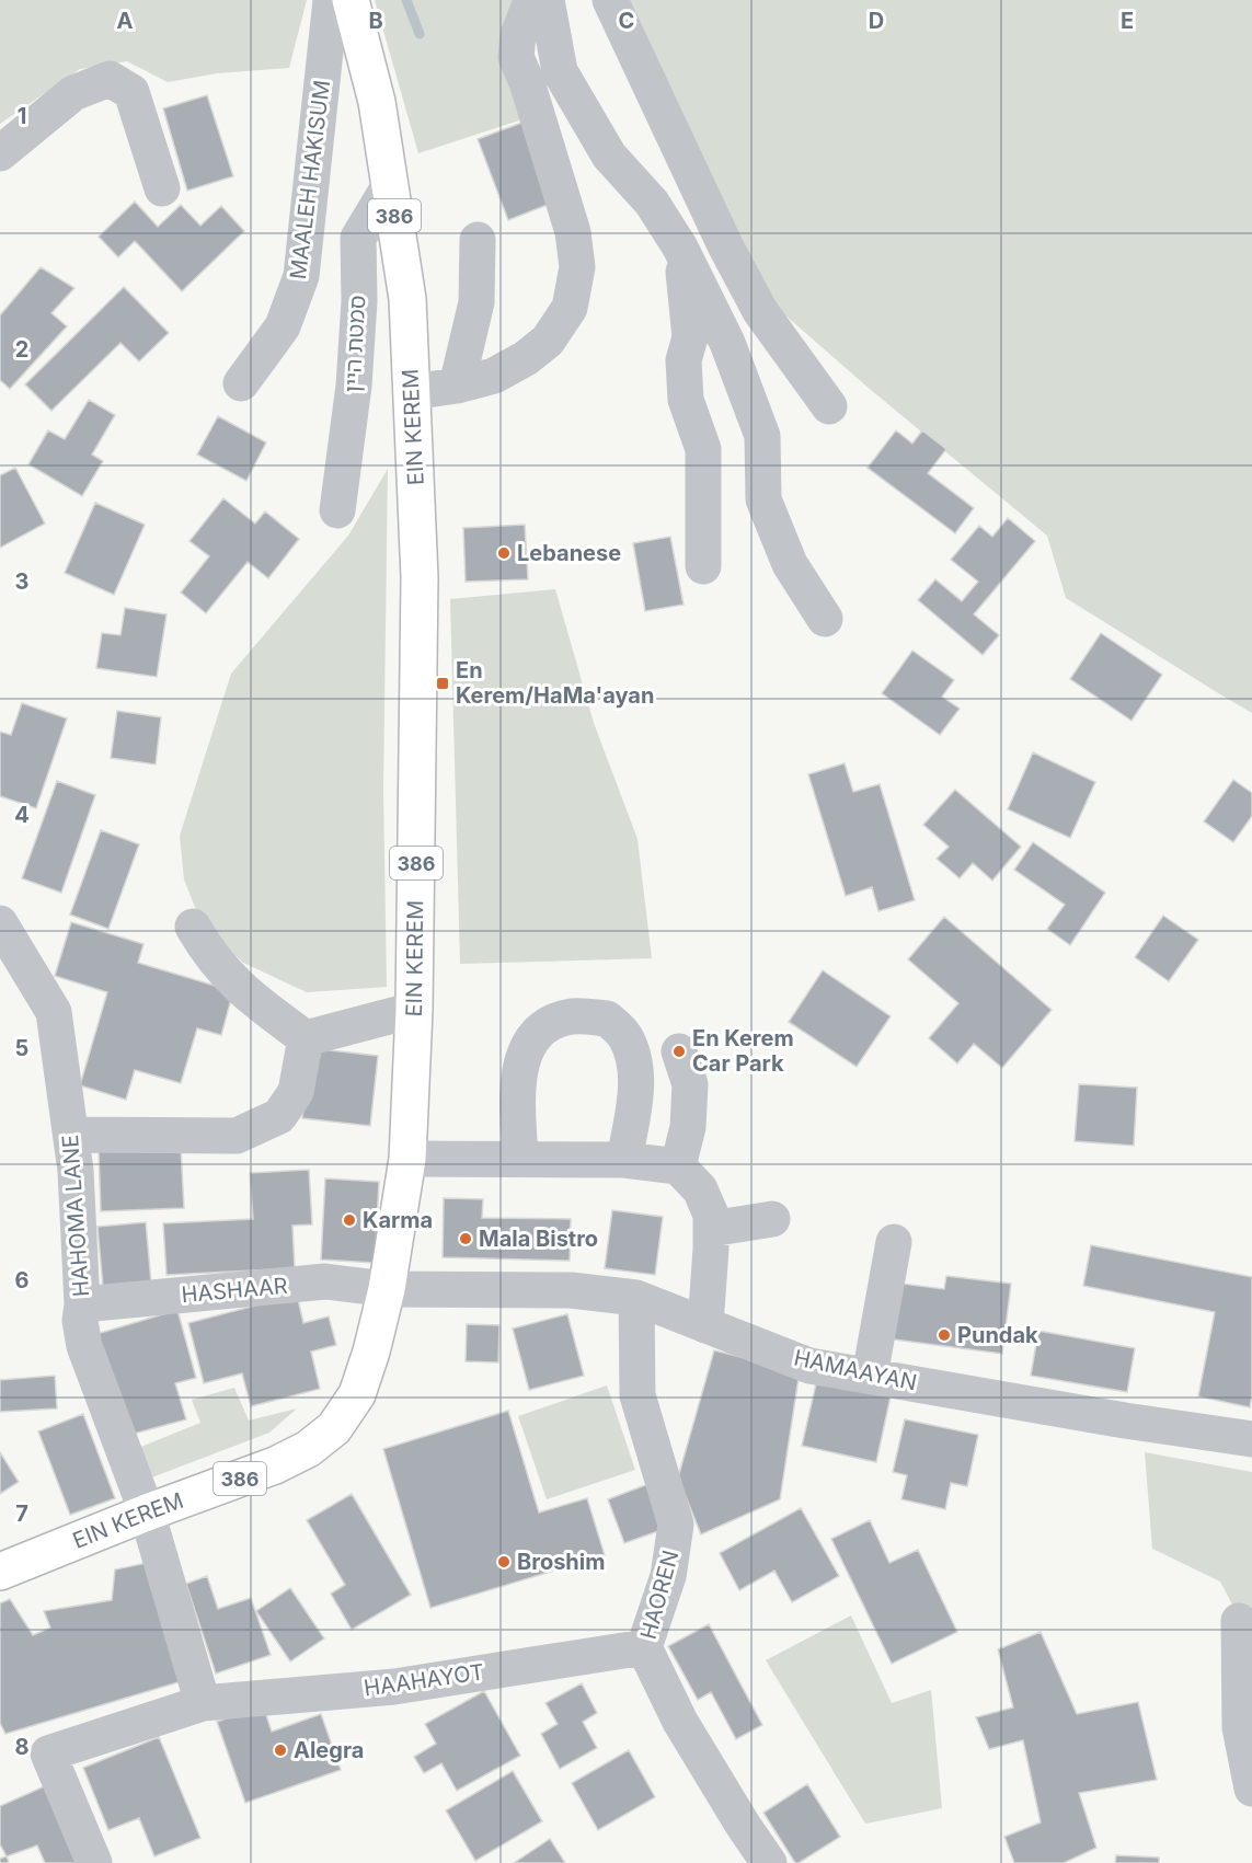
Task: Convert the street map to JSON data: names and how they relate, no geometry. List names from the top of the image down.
{
  "streets": {
    "main road": ["386", "EIN KEREM"],
    "street": [
      "MAALEH HAKISUM",
      "סמטת היין",
      "HAHOMA LANE",
      "HASHAAR",
      "HAMAAYAN",
      "HAOREN",
      "HAAHAYOT"
    ]
  },
  "crossings": [
    ["סמטת היין", "EIN KEREM"],
    ["EIN KEREM", "HAHOMA LANE"],
    ["EIN KEREM", "HASHAAR"],
    ["EIN KEREM", "HAMAAYAN"],
    ["HAHOMA LANE", "HASHAAR"],
    ["HASHAAR", "HAMAAYAN"],
    ["HAMAAYAN", "HAOREN"],
    ["HAOREN", "HAAHAYOT"]
  ],
  "places": {
    "other": [
      "Lebanese",
      "En Kerem Car Park",
      "Karma",
      "Mala Bistro",
      "Pundak",
      "Broshim",
      "Alegra"
    ],
    "transit": ["En Kerem/HaMa'ayan"]
  },
  "grid": {
    "columns": [
      "A",
      "B",
      "C",
      "D",
      "E"
    ],
    "rows": [
      "1",
      "2",
      "3",
      "4",
      "5",
      "6",
      "7",
      "8"
    ]
  }
}
